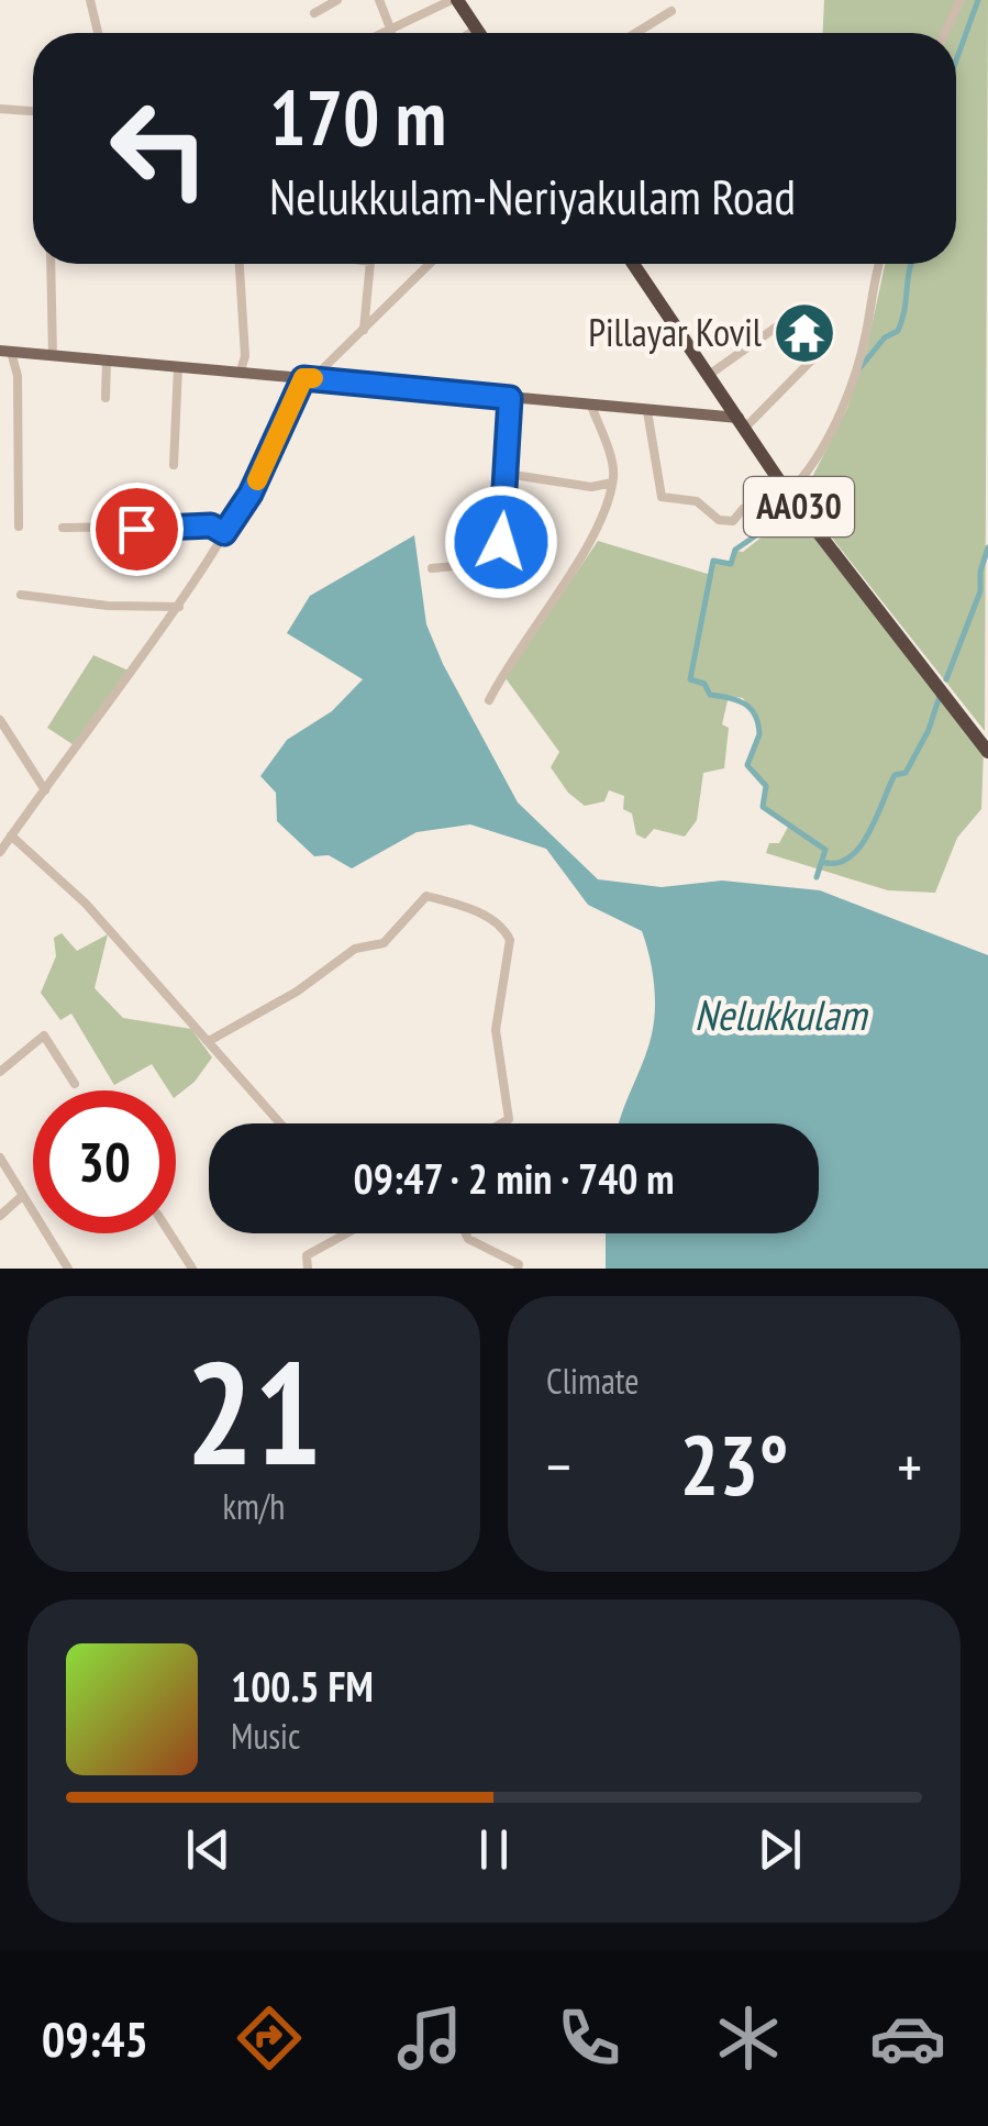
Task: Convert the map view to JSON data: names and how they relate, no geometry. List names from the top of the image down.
{
  "streets": {
    "highway": ["AA030"]
  },
  "water": ["Nelukkulam"],
  "places": {
    "temple": ["Pillayar Kovil"]
  },
  "page": {
    "turn": ["170 m", "Nelukkulam-Neriyakulam Road"],
    "limit": "30",
    "trip": "09:47 · 2 min · 740 m",
    "tile": [
      ["21", "km/h"],
      "Climate"
    ],
    "heat": ["−", "23°", "+"],
    "song": ["100.5 FM", "Music"],
    "tabs": "09:45"
  }
}
